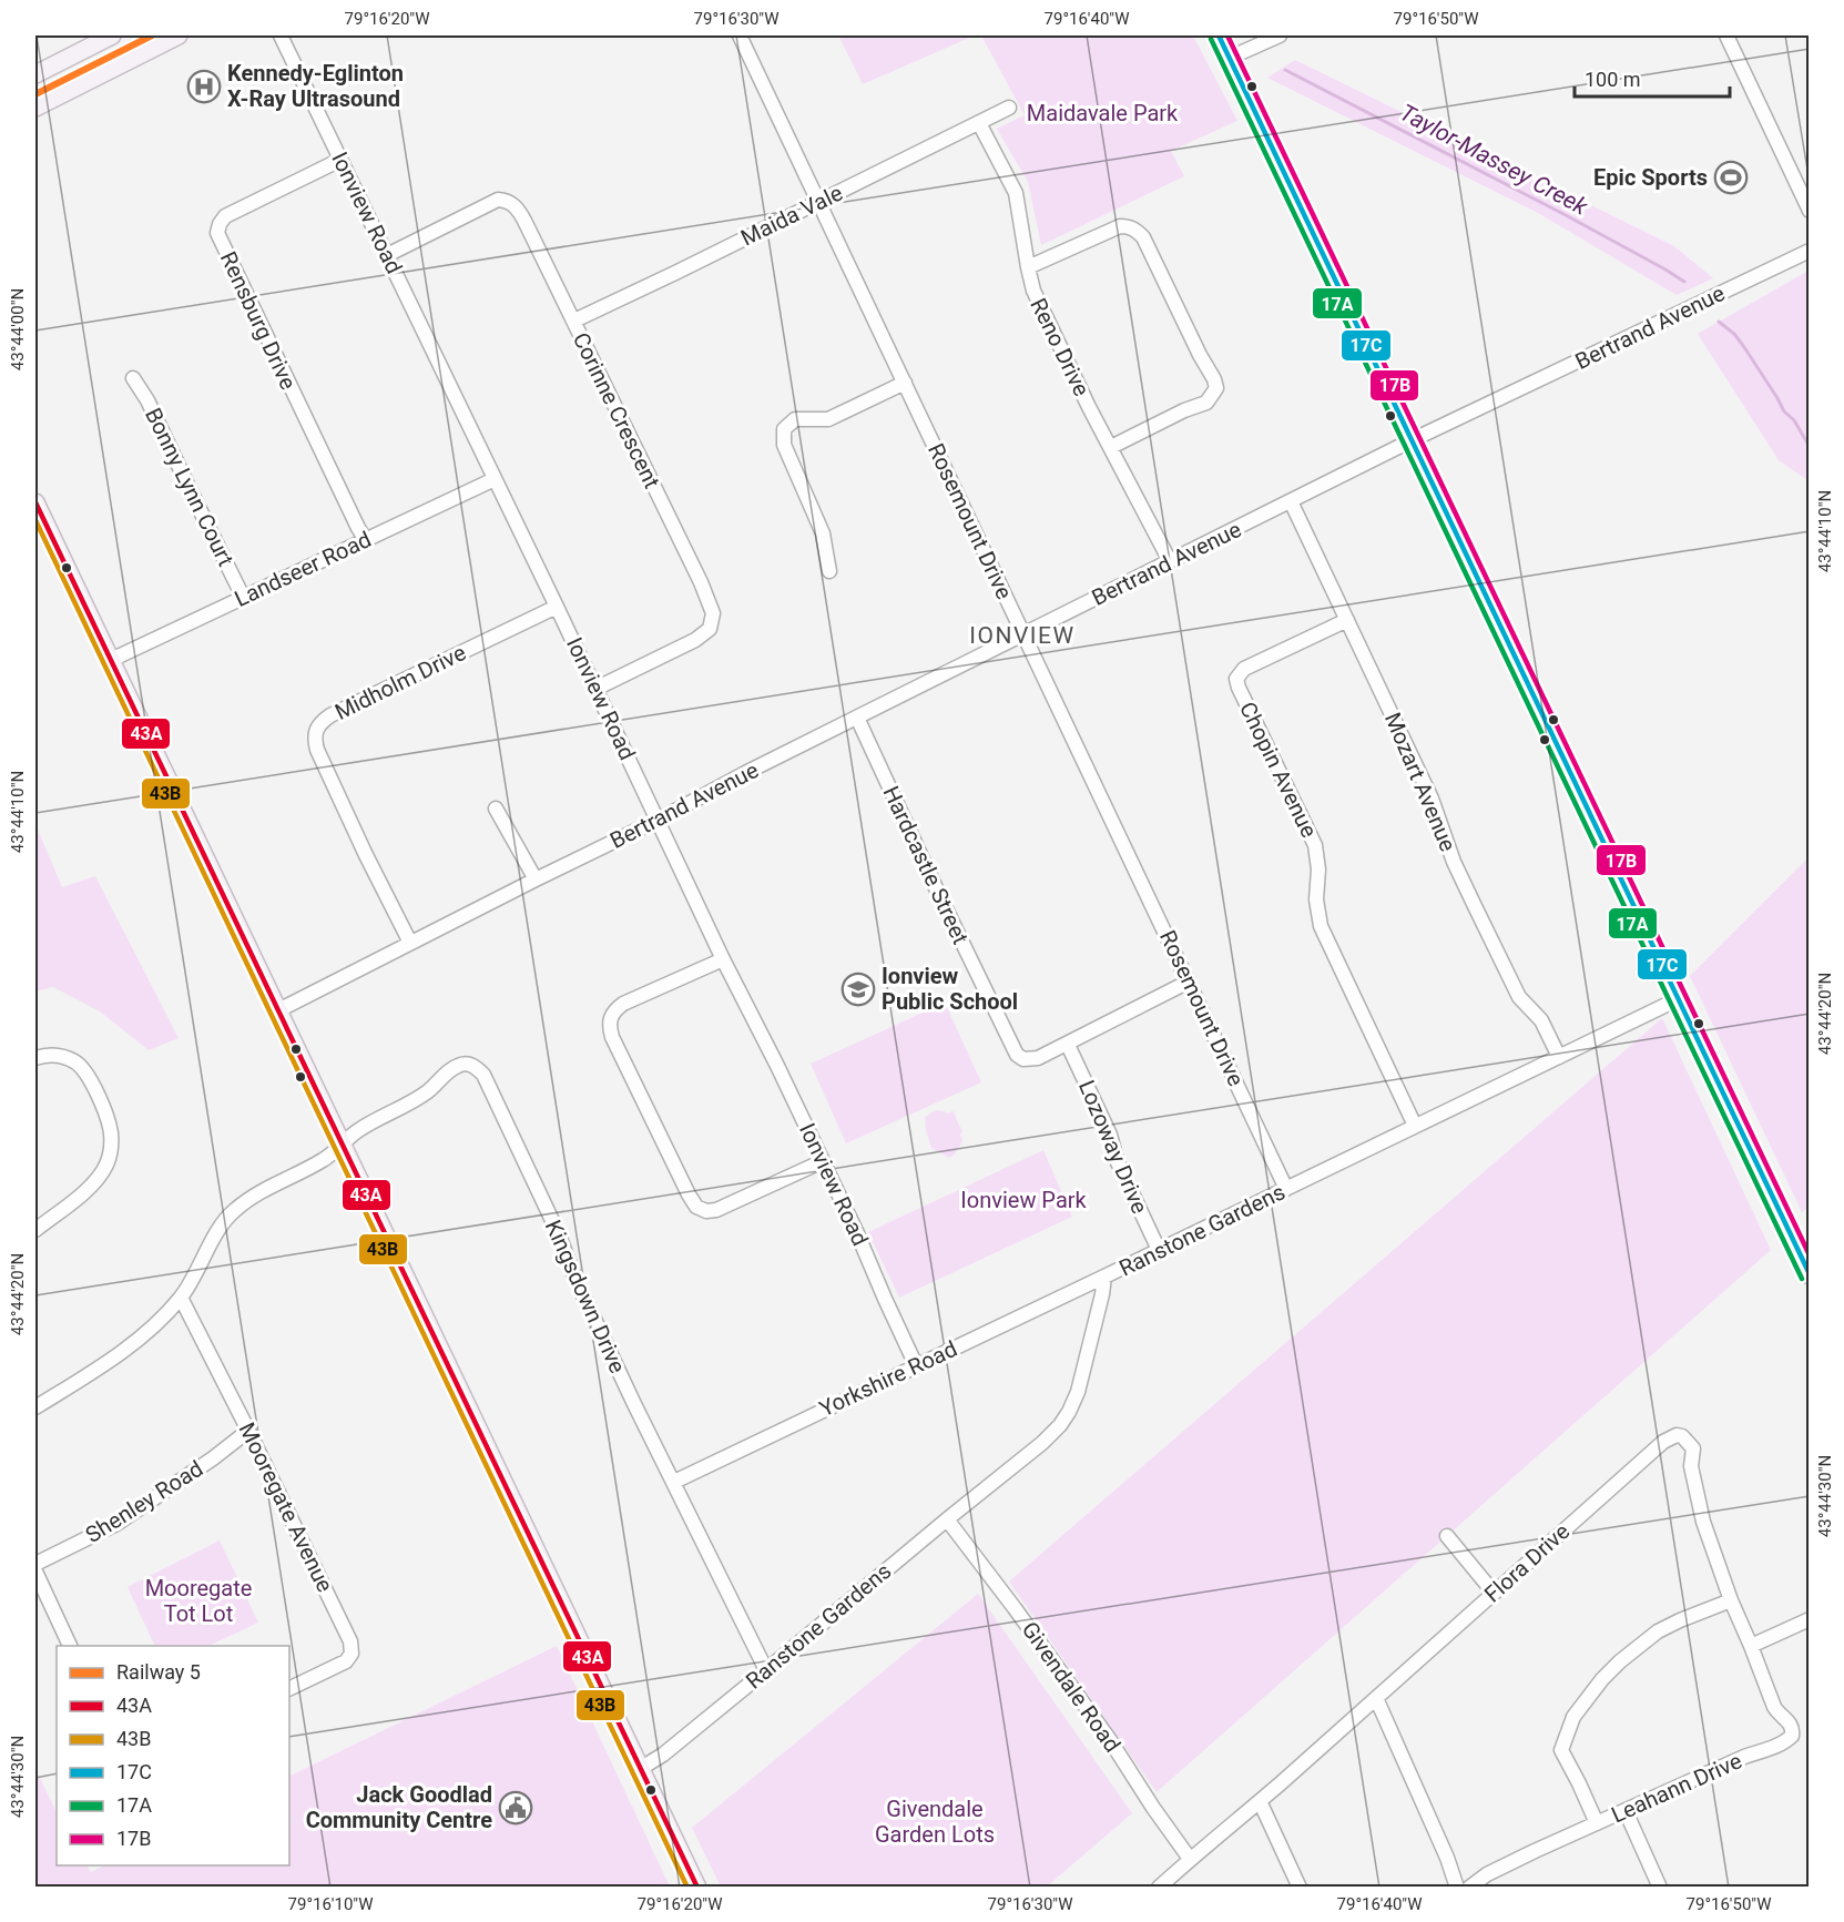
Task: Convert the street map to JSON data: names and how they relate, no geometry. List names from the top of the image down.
{
  "streets": {
    "street": [
      "Ionview Road",
      "Maida Vale",
      "Rensburg Drive",
      "Bertrand Avenue",
      "Reno Drive",
      "Corinne Crescent",
      "Bonny Lynn Court",
      "Rosemount Drive",
      "Landseer Road",
      "Midholm Drive",
      "Chopin Avenue",
      "Mozart Avenue",
      "Hardcastle Street",
      "Lozoway Drive",
      "Ranstone Gardens",
      "Kingsdown Drive",
      "Yorkshire Road",
      "Shenley Road",
      "Mooregate Avenue",
      "Flora Drive",
      "Givendale Road",
      "Leahann Drive"
    ]
  },
  "crossings": [
    ["Ionview Road", "Rensburg Drive"],
    ["Ionview Road", "Bertrand Avenue"],
    ["Ionview Road", "Corinne Crescent"],
    ["Ionview Road", "Landseer Road"],
    ["Ionview Road", "Midholm Drive"],
    ["Ionview Road", "Yorkshire Road"],
    ["Maida Vale", "Reno Drive"],
    ["Maida Vale", "Corinne Crescent"],
    ["Maida Vale", "Rosemount Drive"],
    ["Rensburg Drive", "Landseer Road"],
    ["Bertrand Avenue", "Reno Drive"],
    ["Bertrand Avenue", "Rosemount Drive"],
    ["Bertrand Avenue", "Midholm Drive"],
    ["Bertrand Avenue", "Mozart Avenue"],
    ["Bertrand Avenue", "Hardcastle Street"],
    ["Bonny Lynn Court", "Landseer Road"],
    ["Rosemount Drive", "Hardcastle Street"],
    ["Rosemount Drive", "Ranstone Gardens"],
    ["Chopin Avenue", "Mozart Avenue"],
    ["Chopin Avenue", "Ranstone Gardens"],
    ["Mozart Avenue", "Ranstone Gardens"],
    ["Hardcastle Street", "Lozoway Drive"],
    ["Lozoway Drive", "Ranstone Gardens"],
    ["Ranstone Gardens", "Kingsdown Drive"],
    ["Ranstone Gardens", "Yorkshire Road"],
    ["Ranstone Gardens", "Givendale Road"],
    ["Kingsdown Drive", "Yorkshire Road"],
    ["Shenley Road", "Mooregate Avenue"],
    ["Flora Drive", "Givendale Road"],
    ["Flora Drive", "Leahann Drive"]
  ],
  "districts": ["IONVIEW"],
  "water": ["Taylor-Massey Creek"],
  "parks": [
    "Maidavale Park",
    "Ionview Park",
    "Mooregate Tot Lot",
    "Givendale Garden Lots"
  ],
  "places": {
    "hospital": ["Kennedy-Eglinton X-Ray Ultrasound"],
    "sports": ["Epic Sports"],
    "school or university": ["Ionview Public School"],
    "public building": ["Jack Goodlad Community Centre"]
  },
  "lines": [
    "rail line 5",
    "transit line 17C",
    "transit line 17B",
    "transit line 17A",
    "transit line 43A",
    "transit line 43B"
  ],
  "legend": [
    "Railway 5",
    "43A",
    "43B",
    "17C",
    "17A",
    "17B"
  ],
  "scale_bar": "100 m",
  "coordinates": [
    "79°16'20\"W",
    "79°16'30\"W",
    "79°16'40\"W",
    "79°16'50\"W",
    "43°44'00\"N",
    "43°44'10\"N",
    "43°44'20\"N",
    "43°44'30\"N",
    "79°16'10\"W"
  ]
}
